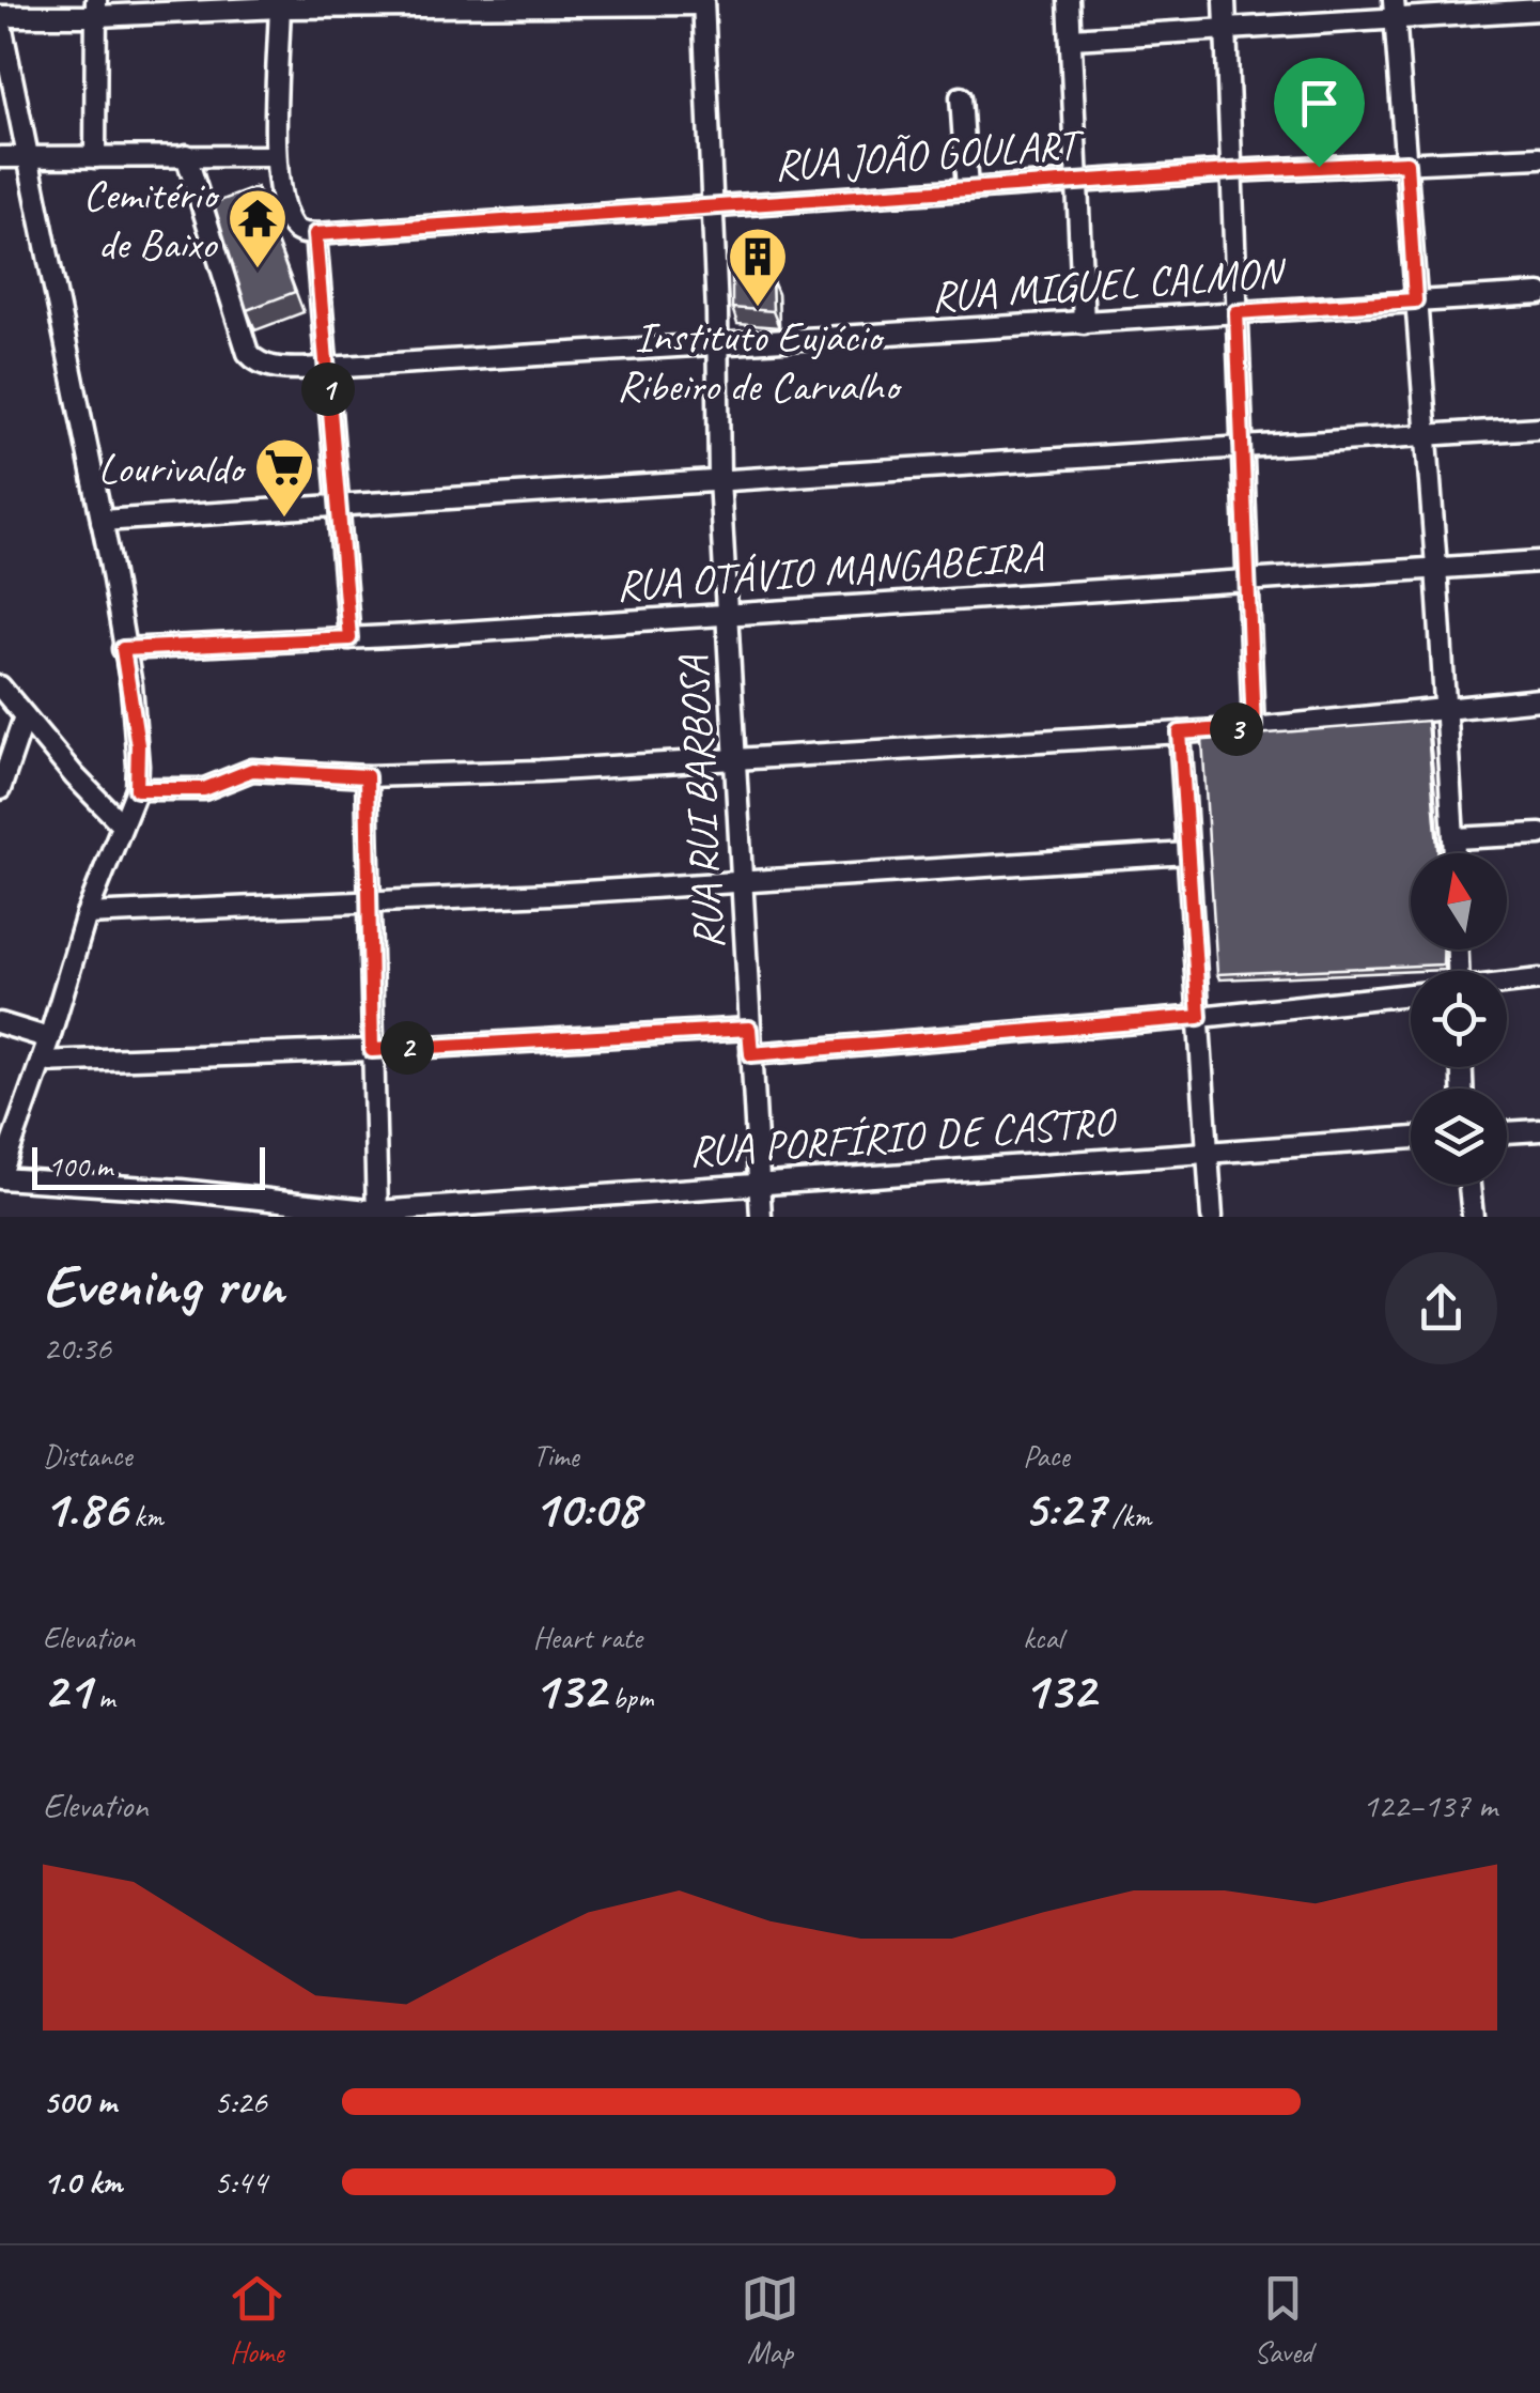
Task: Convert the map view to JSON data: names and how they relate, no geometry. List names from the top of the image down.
{
  "streets": {
    "street": [
      "RUA JOÃO GOULART",
      "RUA MIGUEL CALMON",
      "RUA OTÁVIO MANGABEIRA",
      "RUA RUI BARBOSA",
      "RUA PORFÍRIO DE CASTRO"
    ]
  },
  "crossings": [
    ["RUA JOÃO GOULART", "RUA RUI BARBOSA"],
    ["RUA MIGUEL CALMON", "RUA RUI BARBOSA"],
    ["RUA OTÁVIO MANGABEIRA", "RUA RUI BARBOSA"],
    ["RUA RUI BARBOSA", "RUA PORFÍRIO DE CASTRO"]
  ],
  "places": {
    "temple": ["Cemitério de Baixo"],
    "building": ["Instituto Eujácio Ribeiro de Carvalho"],
    "supermarket": ["Lourivaldo"]
  },
  "scale_bar": "100 m",
  "north": "top",
  "page": {
    "pins": ["1", "3", "2"],
    "scale": "100 m",
    "heading": ["Evening run", "20:36"],
    "stats": [
      ["Distance", "1.86 km"],
      ["Time", "10:08"],
      ["Pace", "5:27 /km"],
      ["Elevation", "21 m"],
      ["Heart rate", "132 bpm"],
      ["kcal", "132"]
    ],
    "chart": ["Elevation", "122–137 m"],
    "list": [
      {
        "name": "500 m",
        "note": "5:26"
      },
      {
        "name": "1.0 km",
        "note": "5:44"
      }
    ],
    "tabs": ["Home", "Map", "Saved"]
  }
}
